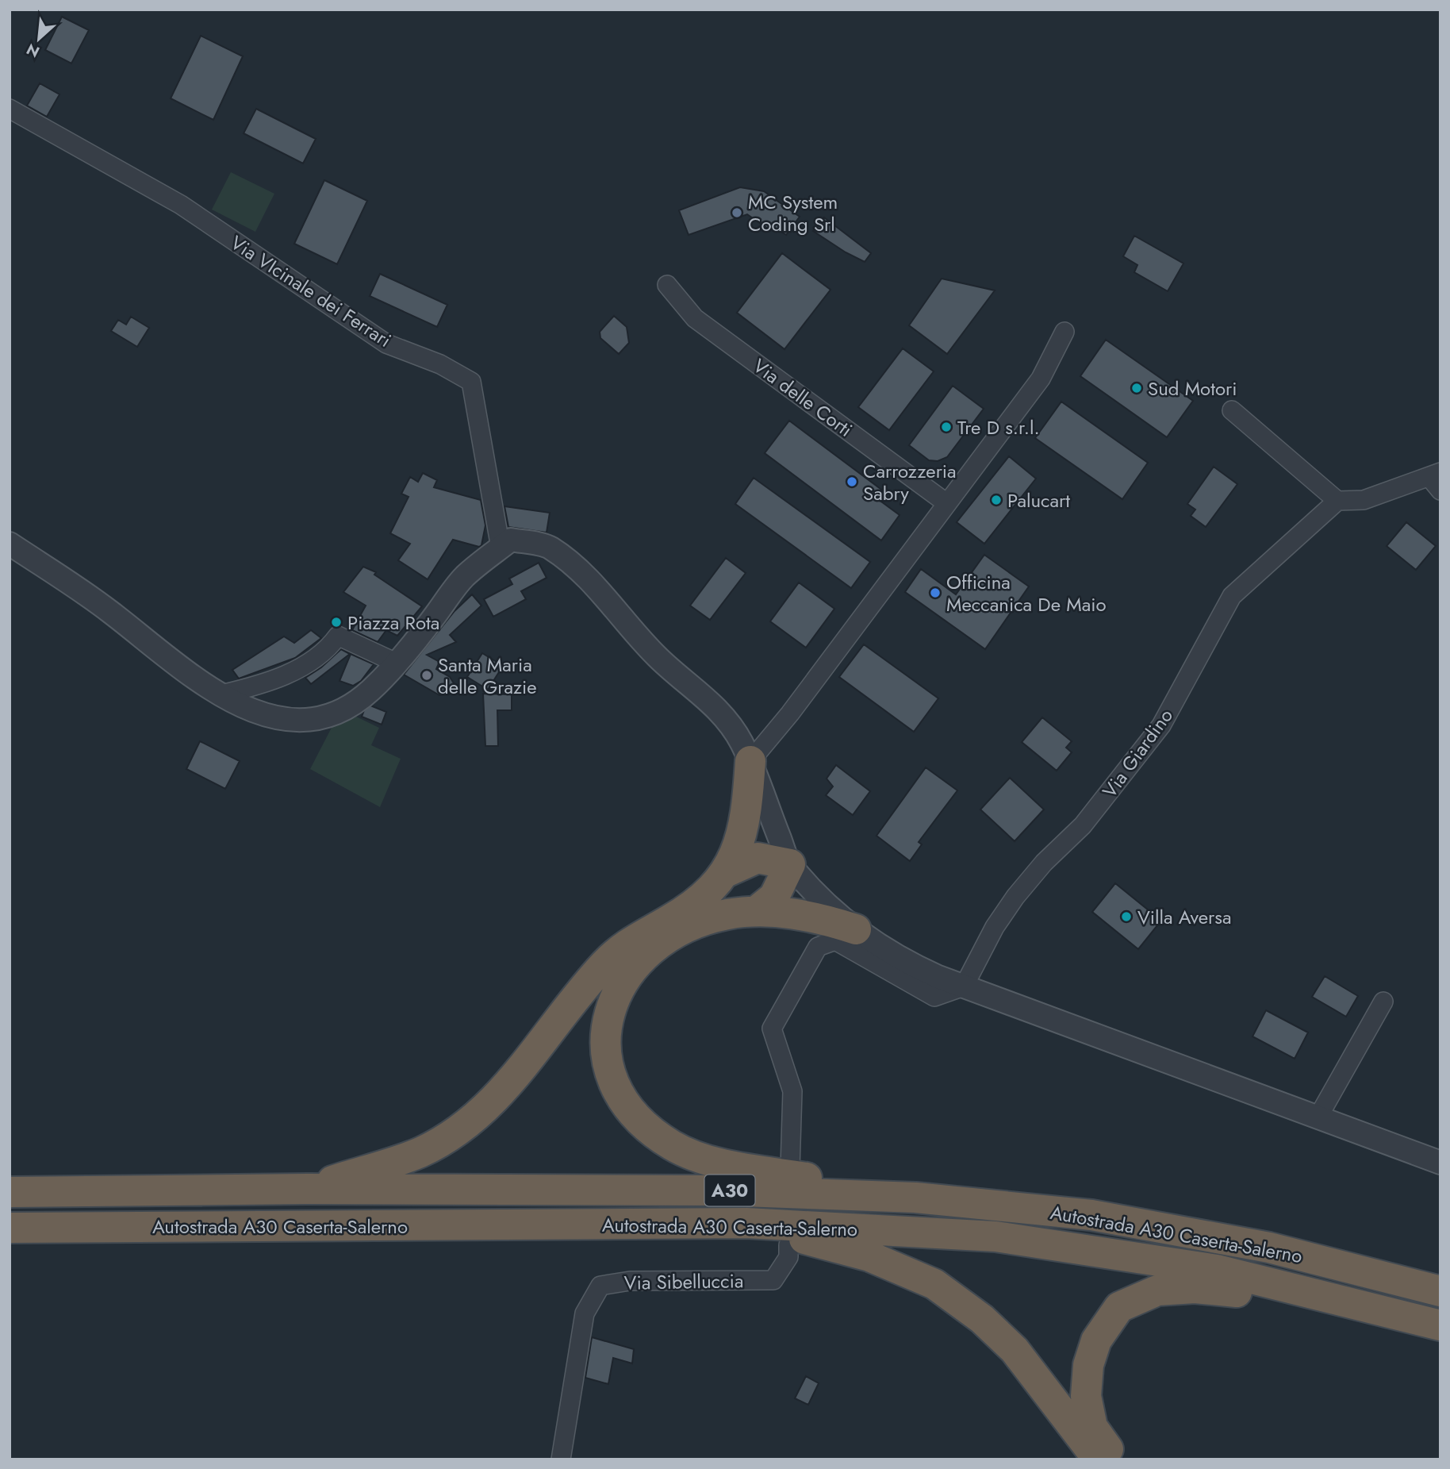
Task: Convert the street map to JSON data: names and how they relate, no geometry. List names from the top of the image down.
{
  "streets": {
    "highway": ["A30", "Autostrada A30 Caserta-Salerno"],
    "street": [
      "Via VIcinale dei Ferrari",
      "Via delle Corti",
      "Via Giardino",
      "Via Sibelluccia"
    ]
  },
  "places": [
    "MC System Coding Srl",
    "Sud Motori",
    "Tre D s.r.l.",
    "Carrozzeria Sabry",
    "Palucart",
    "Officina Meccanica De Maio",
    "Piazza Rota",
    "Santa Maria delle Grazie",
    "Villa Aversa"
  ],
  "north": "bottom left"
}
